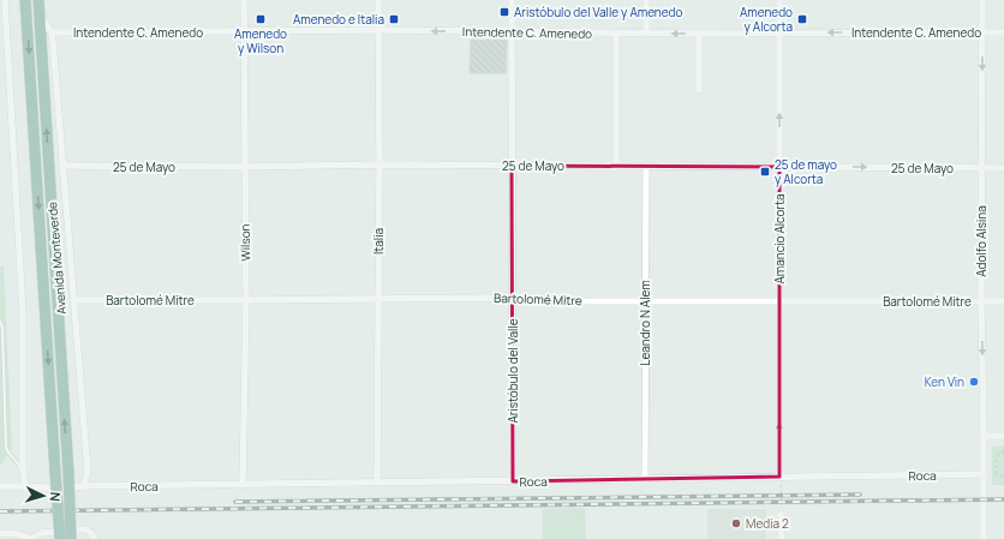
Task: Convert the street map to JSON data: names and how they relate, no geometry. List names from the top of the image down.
{
  "streets": {
    "main road": ["Avenida Monteverde"],
    "street": [
      "Intendente C. Amenedo",
      "25 de Mayo",
      "Amancio Alcorta",
      "Italia",
      "Adolfo Alsina",
      "Wilson",
      "Bartolomé Mitre",
      "Leandro N Alem",
      "Aristóbulo del Valle",
      "Roca"
    ]
  },
  "crossings": [
    ["Intendente C. Amenedo", "Amancio Alcorta"],
    ["Intendente C. Amenedo", "Italia"],
    ["Intendente C. Amenedo", "Adolfo Alsina"],
    ["Intendente C. Amenedo", "Wilson"],
    ["Intendente C. Amenedo", "Avenida Monteverde"],
    ["Intendente C. Amenedo", "Aristóbulo del Valle"],
    ["25 de Mayo", "Amancio Alcorta"],
    ["25 de Mayo", "Italia"],
    ["25 de Mayo", "Adolfo Alsina"],
    ["25 de Mayo", "Wilson"],
    ["25 de Mayo", "Avenida Monteverde"],
    ["25 de Mayo", "Leandro N Alem"],
    ["25 de Mayo", "Aristóbulo del Valle"],
    ["Amancio Alcorta", "Bartolomé Mitre"],
    ["Amancio Alcorta", "Roca"],
    ["Italia", "Bartolomé Mitre"],
    ["Italia", "Roca"],
    ["Adolfo Alsina", "Bartolomé Mitre"],
    ["Adolfo Alsina", "Roca"],
    ["Wilson", "Bartolomé Mitre"],
    ["Wilson", "Roca"],
    ["Avenida Monteverde", "Bartolomé Mitre"],
    ["Avenida Monteverde", "Roca"],
    ["Bartolomé Mitre", "Leandro N Alem"],
    ["Bartolomé Mitre", "Aristóbulo del Valle"],
    ["Leandro N Alem", "Roca"],
    ["Aristóbulo del Valle", "Roca"]
  ],
  "one_way": ["Intendente C. Amenedo", "Amancio Alcorta", "Adolfo Alsina"],
  "places": {
    "transit": [
      "Aristóbulo del Valle y Amenedo",
      "Amenedo y Wilson",
      "Amenedo e Italia",
      "Amenedo y Alcorta",
      "25 de mayo y Alcorta"
    ],
    "other": ["Ken Vin", "Media 2"]
  },
  "north": "right"
}
